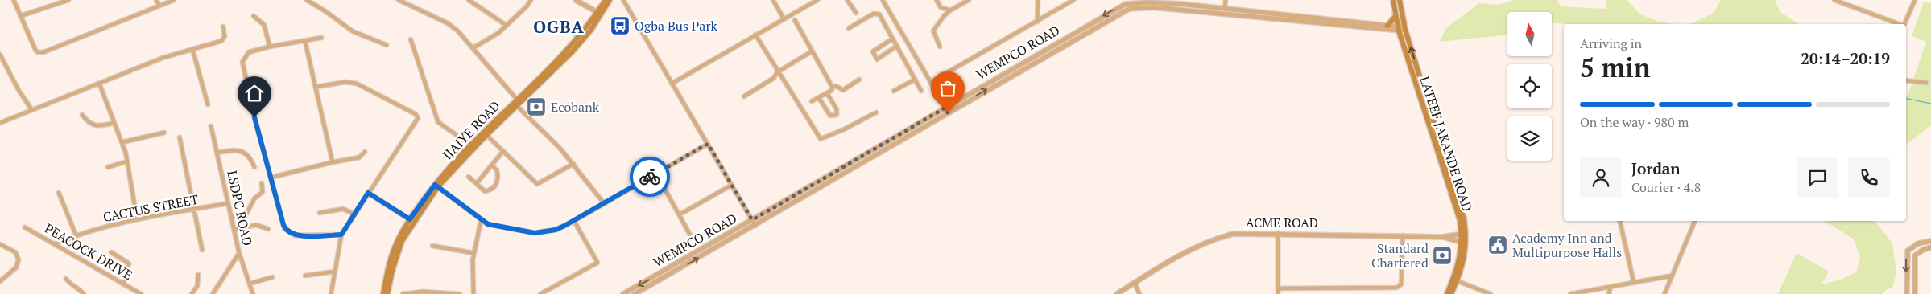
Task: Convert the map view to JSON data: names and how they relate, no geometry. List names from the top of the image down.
{
  "streets": {
    "main road": ["IJAIYE ROAD", "LATEEF JAKANDE ROAD"],
    "street": [
      "WEMPCO ROAD",
      "CACTUS STREET",
      "LSDPC ROAD",
      "ACME ROAD",
      "PEACOCK DRIVE"
    ]
  },
  "crossings": [
    ["WEMPCO ROAD", "LATEEF JAKANDE ROAD"],
    ["LATEEF JAKANDE ROAD", "ACME ROAD"],
    ["CACTUS STREET", "LSDPC ROAD"],
    ["CACTUS STREET", "PEACOCK DRIVE"]
  ],
  "districts": ["OGBA"],
  "places": {
    "bus stop": ["Ogba Bus Park"],
    "bank": ["Ecobank", "Standard Chartered"],
    "public building": ["Academy Inn and Multipurpose Halls"]
  },
  "north": "top",
  "page": {
    "heading": ["5 min", "Arriving in", "20:14–20:19"],
    "panel": ["Jordan", "Courier · 4.8"],
    "bar": "On the way · 980 m"
  }
}
